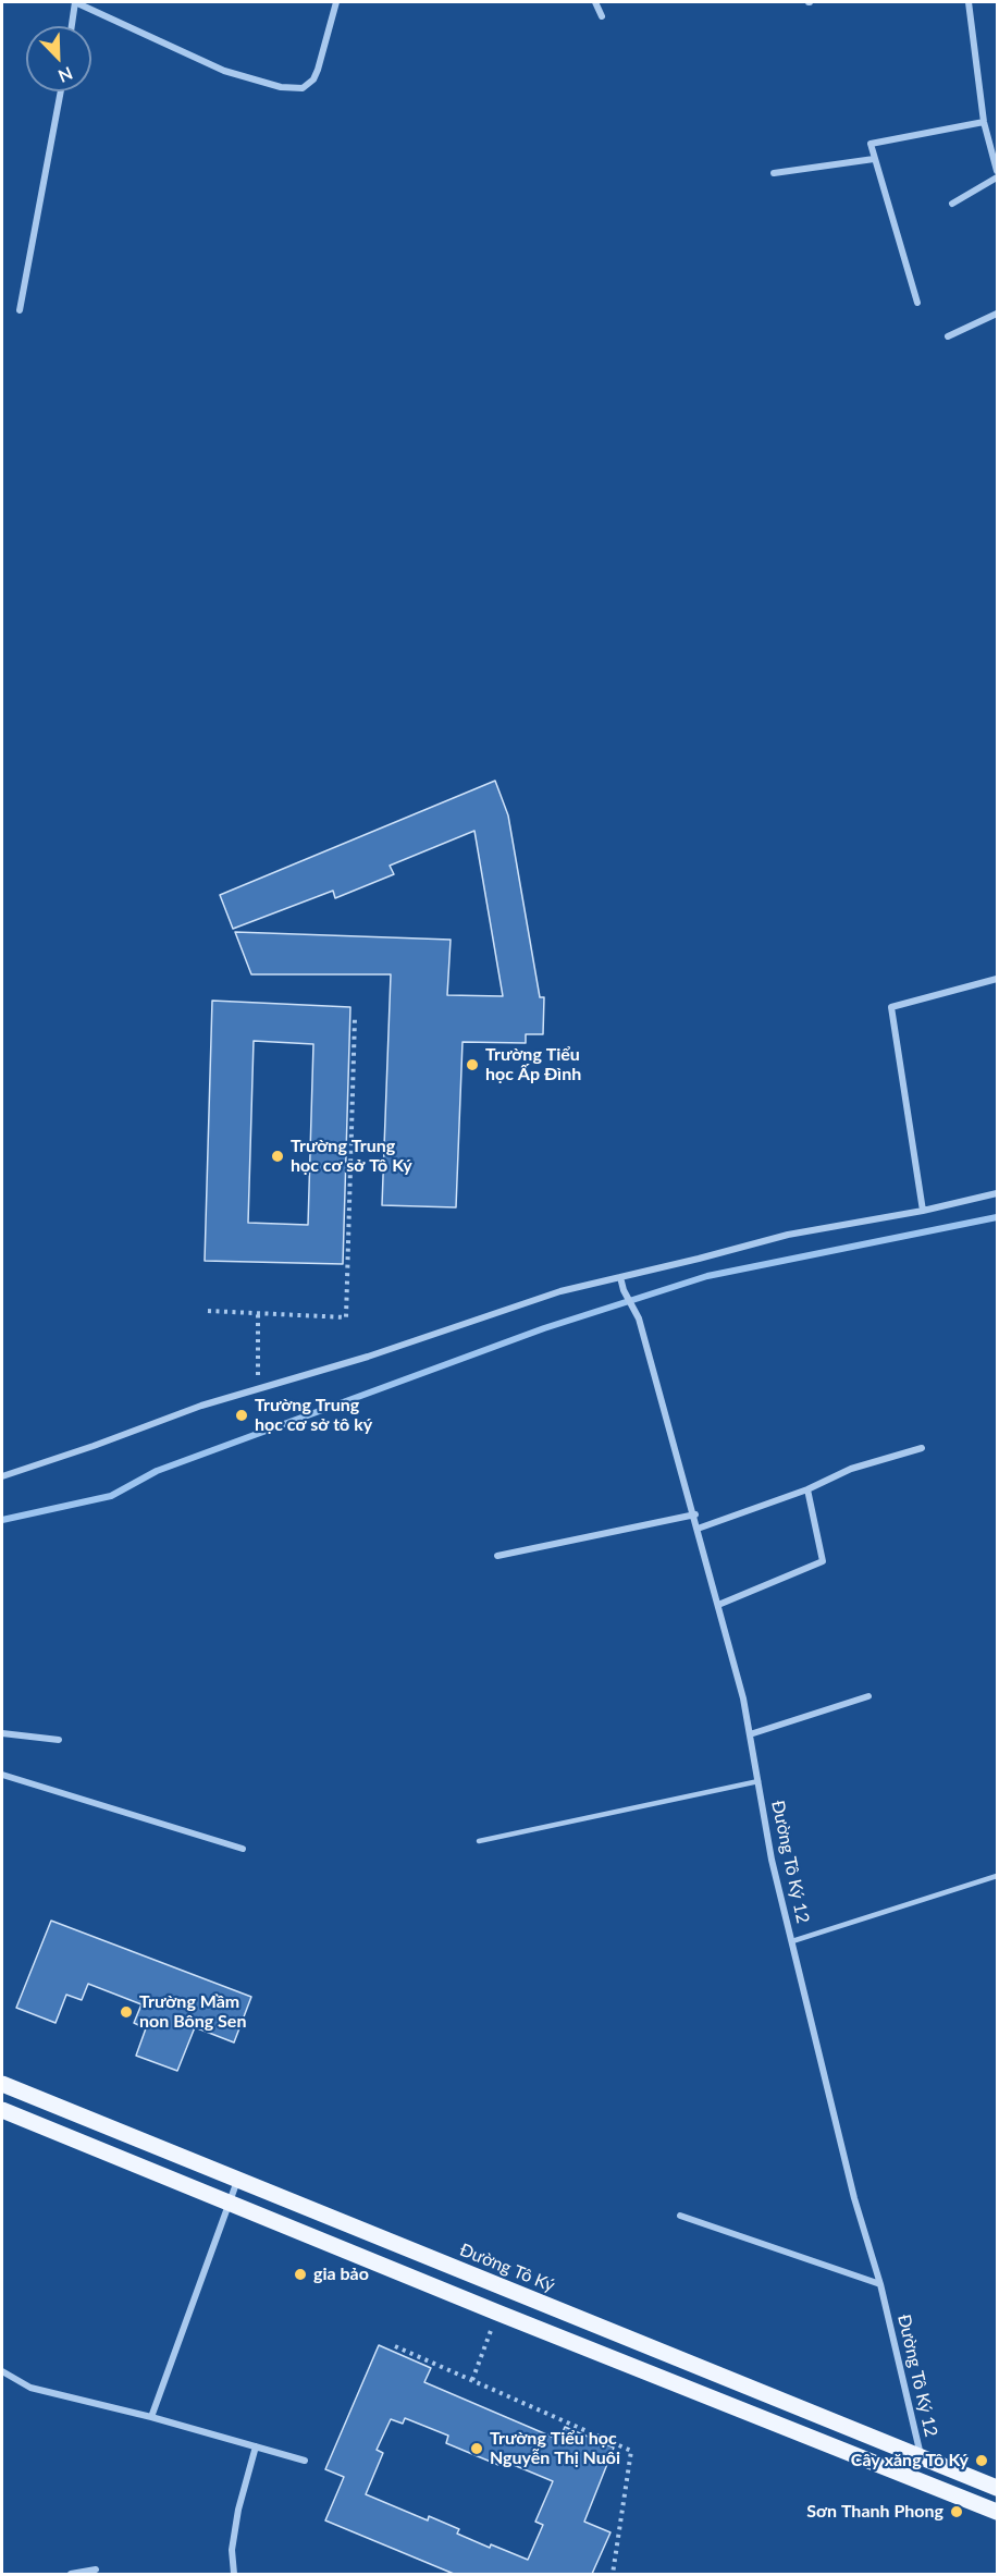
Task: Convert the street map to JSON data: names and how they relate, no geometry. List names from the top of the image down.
{
  "streets": {
    "main road": ["Đường Tô Ký"],
    "street": ["Đường Tô Ký 12"]
  },
  "crossings": [
    ["Đường Tô Ký 12", "Đường Tô Ký"]
  ],
  "places": [
    "Trường Tiểu học Ấp Đình",
    "Trường Trung học cơ sở Tô Ký",
    "Trường Trung học cơ sở tô ký",
    "Trường Mầm non Bông Sen",
    "gia bảo",
    "Trường Tiểu học Nguyễn Thị Nuôi",
    "Cây xăng Tô Ký",
    "Sơn Thanh Phong"
  ],
  "north": "bottom right"
}
